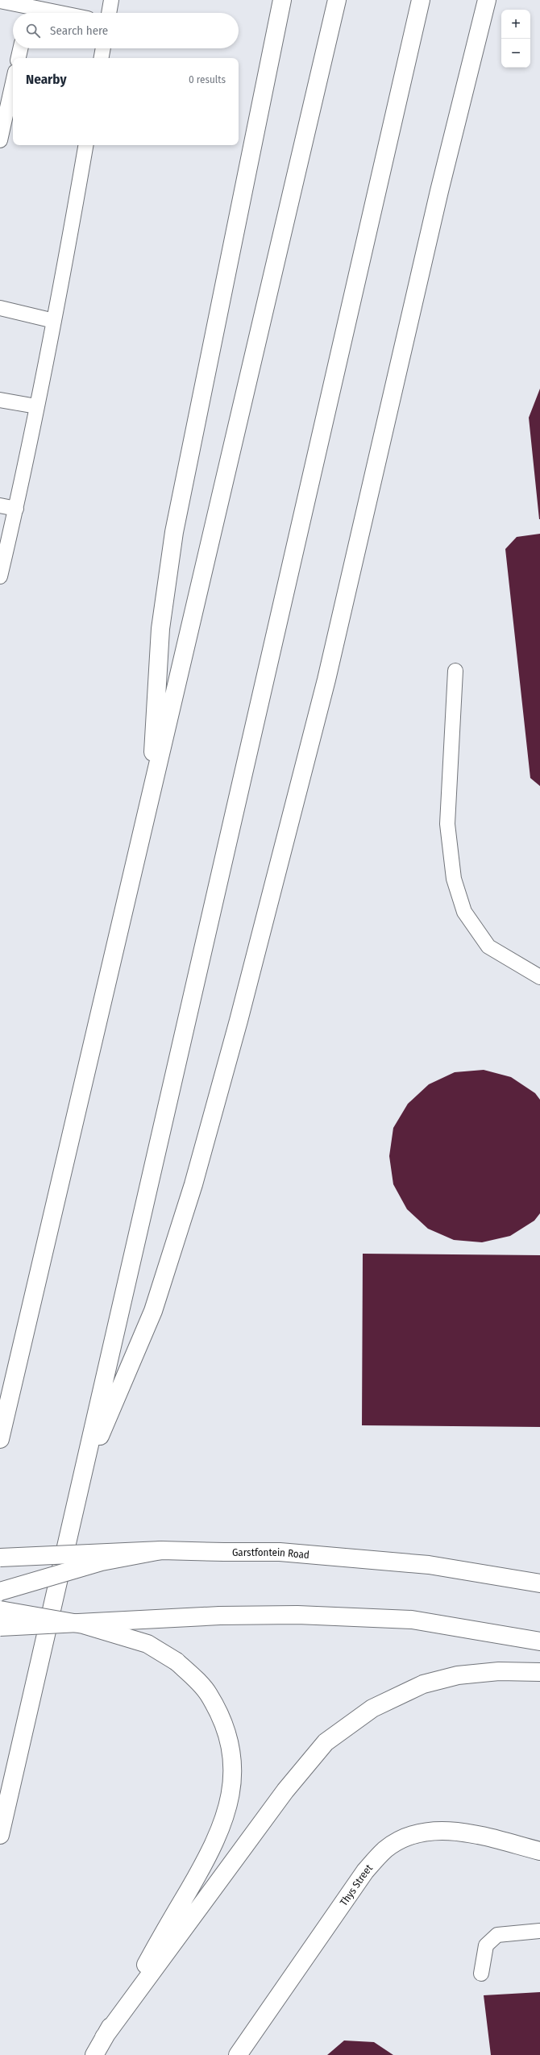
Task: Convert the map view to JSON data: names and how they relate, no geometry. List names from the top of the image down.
{
  "streets": {
    "main road": ["Garstfontein Road", "Thys Street"]
  },
  "page": {
    "map_buttons": ["+", "−"],
    "search": "Search here",
    "heading": ["Nearby", "0 results"]
  }
}
